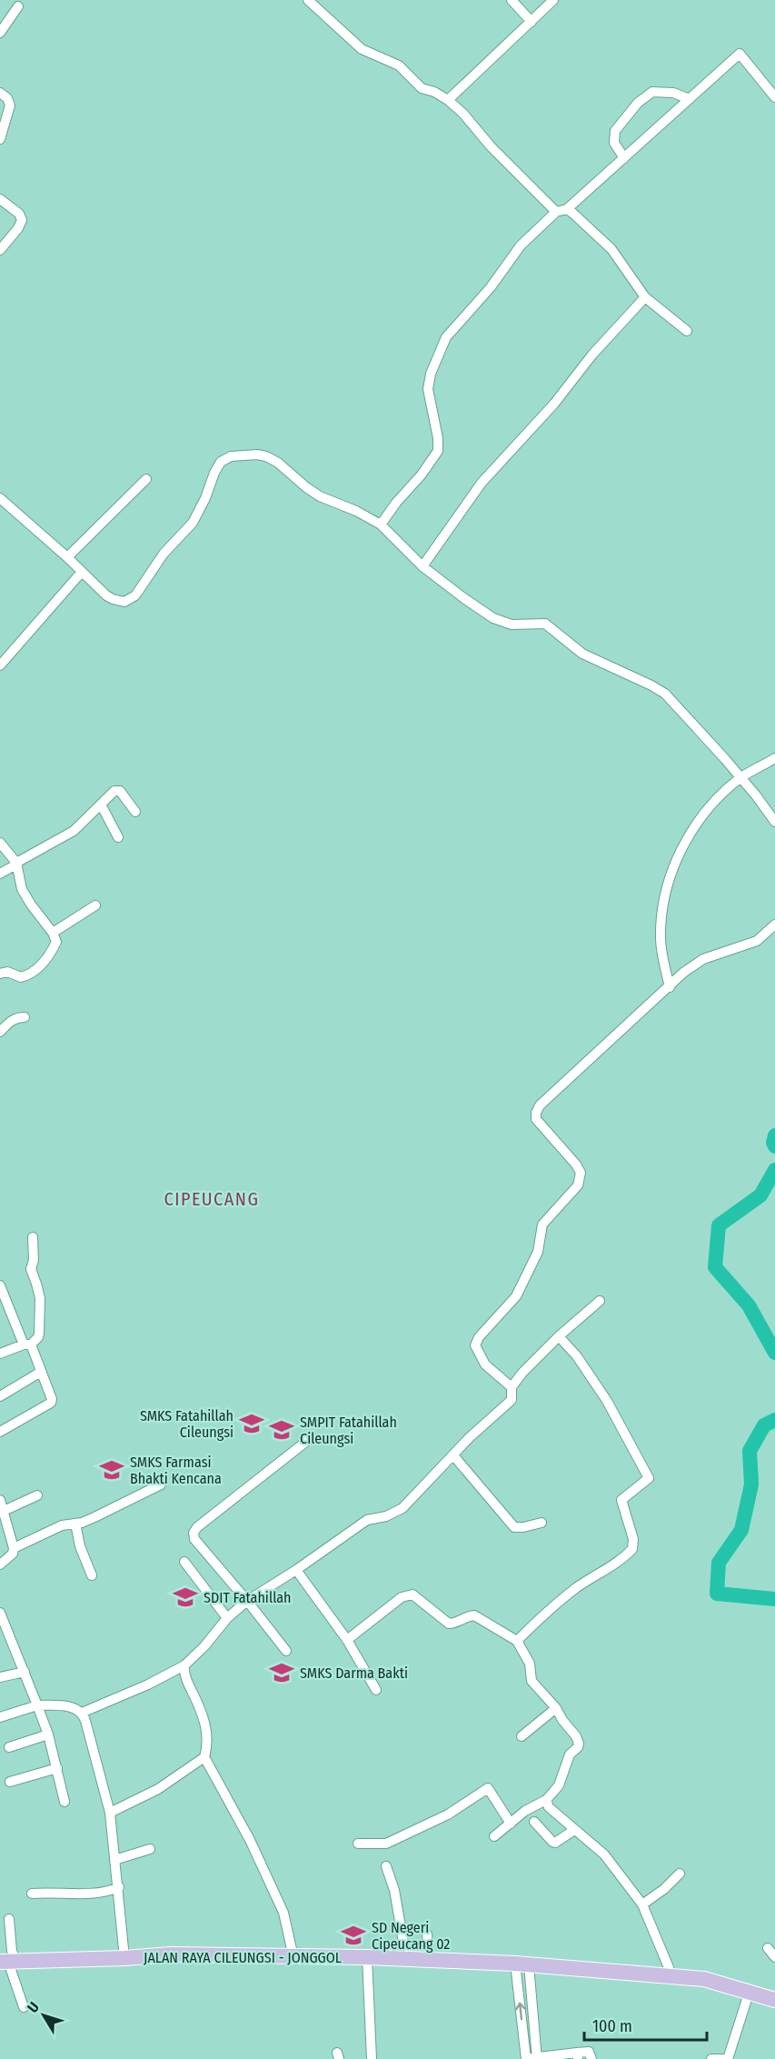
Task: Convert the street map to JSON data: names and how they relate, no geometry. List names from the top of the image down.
{
  "streets": {
    "main road": ["JALAN RAYA CILEUNGSI - JONGGOL"]
  },
  "districts": ["CIPEUCANG"],
  "places": {
    "school or university": [
      "SMKS Fatahillah Cileungsi",
      "SMPIT Fatahillah Cileungsi",
      "SMKS Farmasi Bhakti Kencana",
      "SDIT Fatahillah",
      "SMKS Darma Bakti",
      "SD Negeri Cipeucang 02"
    ]
  },
  "scale_bar": "100 m",
  "north": "top left"
}
